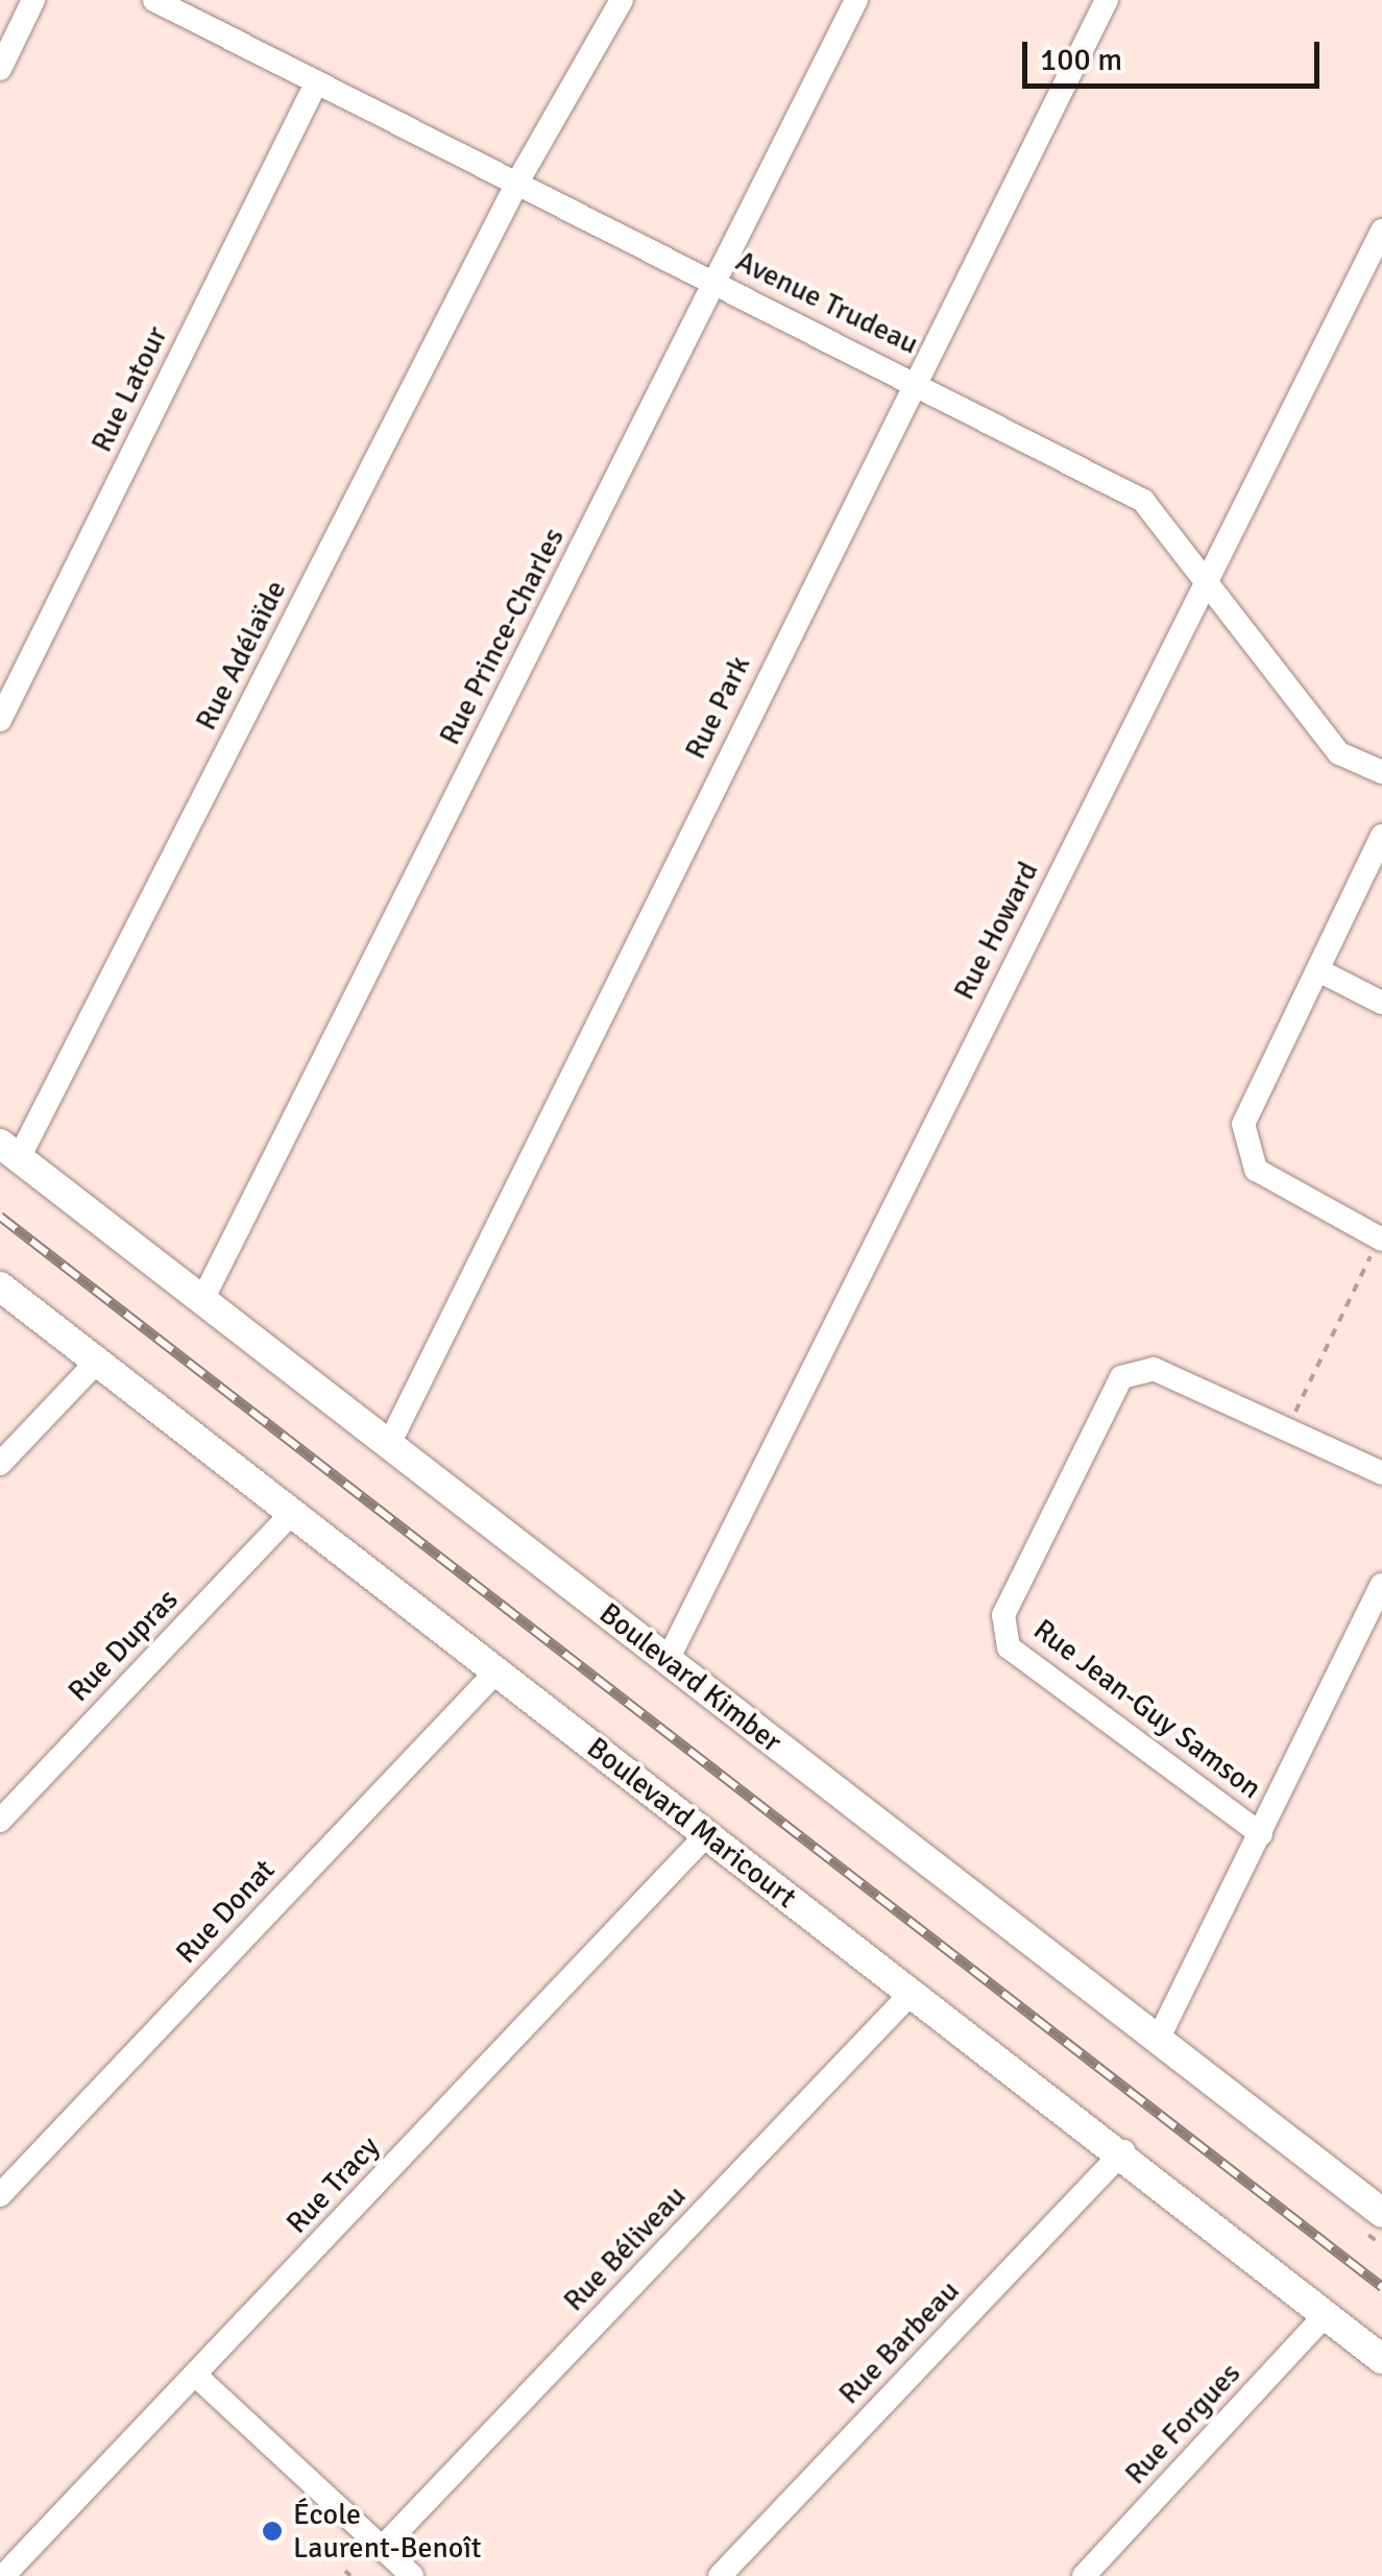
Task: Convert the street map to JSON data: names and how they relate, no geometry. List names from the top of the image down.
{
  "streets": {
    "street": [
      "Avenue Trudeau",
      "Rue Latour",
      "Rue Prince-Charles",
      "Rue Adélaïde",
      "Rue Park",
      "Rue Howard",
      "Rue Dupras",
      "Boulevard Kimber",
      "Rue Jean-Guy Samson",
      "Boulevard Maricourt",
      "Rue Donat",
      "Rue Tracy",
      "Rue Béliveau",
      "Rue Barbeau",
      "Rue Forgues"
    ]
  },
  "crossings": [
    ["Avenue Trudeau", "Rue Latour"],
    ["Avenue Trudeau", "Rue Prince-Charles"],
    ["Avenue Trudeau", "Rue Adélaïde"],
    ["Avenue Trudeau", "Rue Park"],
    ["Avenue Trudeau", "Rue Howard"],
    ["Rue Prince-Charles", "Boulevard Kimber"],
    ["Rue Adélaïde", "Boulevard Kimber"],
    ["Rue Park", "Boulevard Kimber"],
    ["Rue Howard", "Boulevard Kimber"],
    ["Rue Dupras", "Boulevard Maricourt"],
    ["Boulevard Kimber", "Rue Jean-Guy Samson"],
    ["Boulevard Maricourt", "Rue Donat"],
    ["Boulevard Maricourt", "Rue Tracy"],
    ["Boulevard Maricourt", "Rue Béliveau"],
    ["Boulevard Maricourt", "Rue Barbeau"],
    ["Boulevard Maricourt", "Rue Forgues"]
  ],
  "places": ["École Laurent-Benoît"],
  "scale_bar": "100 m"
}
